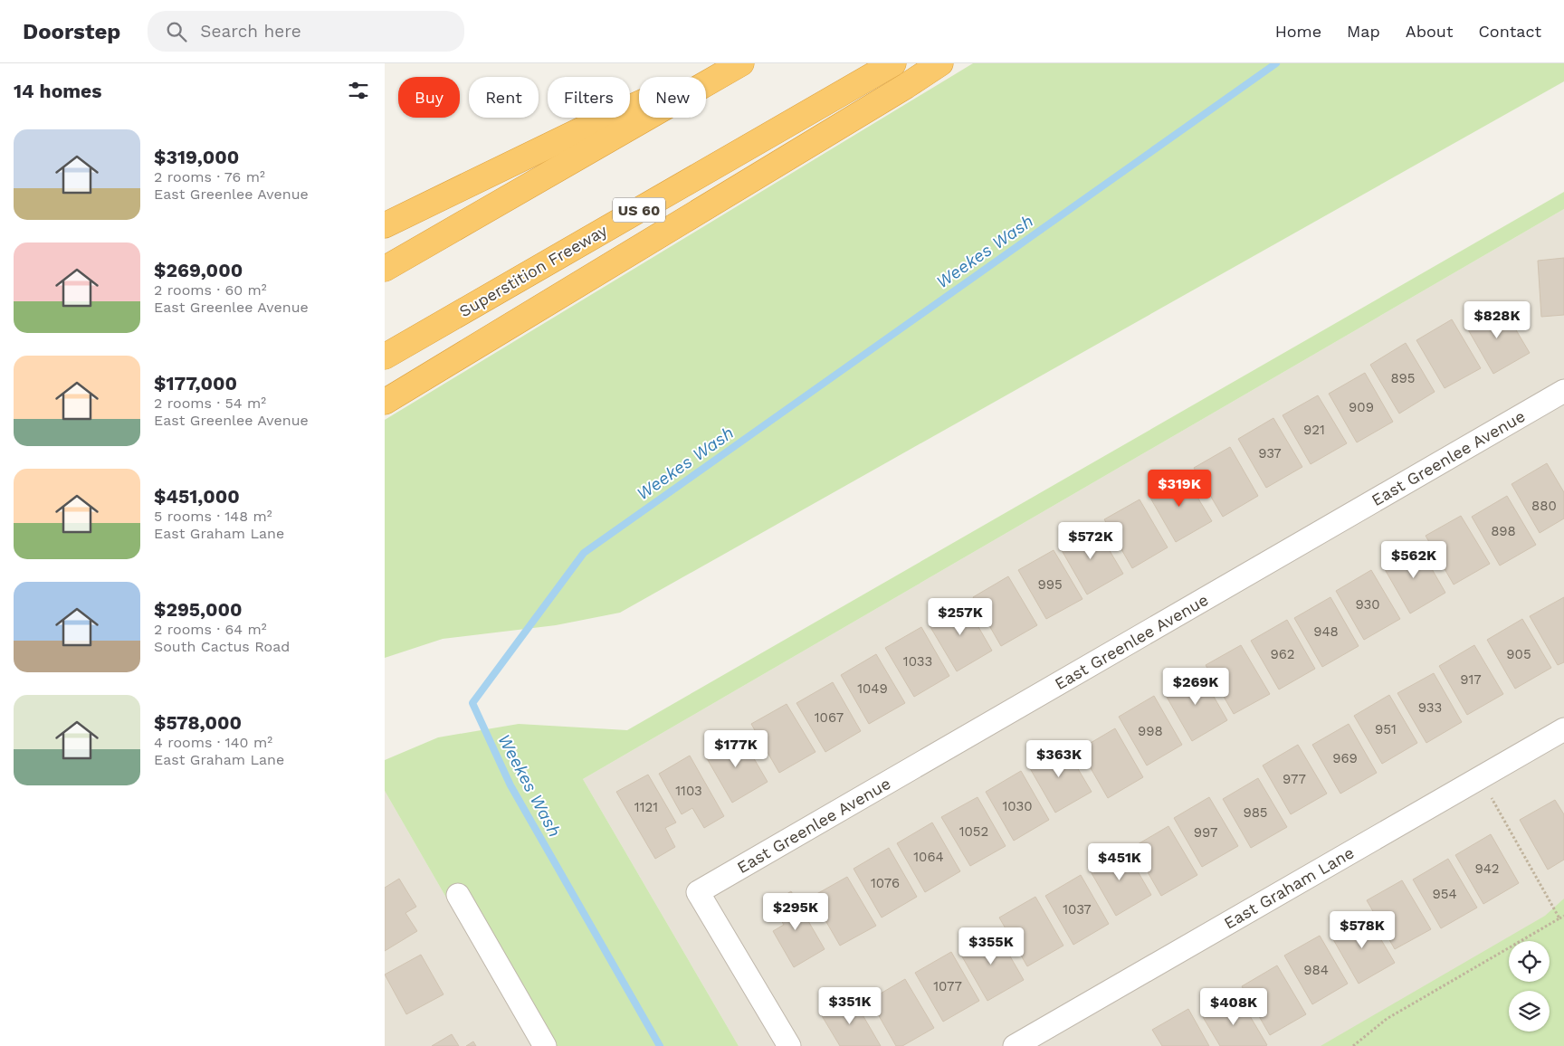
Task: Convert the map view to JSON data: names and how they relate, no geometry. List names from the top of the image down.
{
  "streets": {
    "highway": ["US 60", "Superstition Freeway"],
    "street": ["East Greenlee Avenue", "East Graham Lane"]
  },
  "water": ["Weekes Wash"],
  "house_numbers": [
    "895",
    "909",
    "921",
    "937",
    "880",
    "898",
    "995",
    "930",
    "948",
    "962",
    "905",
    "1033",
    "917",
    "1049",
    "933",
    "1067",
    "951",
    "998",
    "969",
    "977",
    "1103",
    "1030",
    "1121",
    "985",
    "1052",
    "997",
    "1064",
    "942",
    "1076",
    "954",
    "1037",
    "984",
    "1077"
  ],
  "page": {
    "header": "Doorstep",
    "search": "Search here",
    "nav": [
      "Home",
      "Map",
      "About",
      "Contact"
    ],
    "heading": "14 homes",
    "chip": [
      "Buy",
      "Rent",
      "Filters",
      "New"
    ],
    "list": [
      {
        "name": "$319,000",
        "note": "2 rooms · 76 m² · East Greenlee Avenue"
      },
      {
        "name": "$269,000",
        "note": "2 rooms · 60 m² · East Greenlee Avenue"
      },
      {
        "name": "$177,000",
        "note": "2 rooms · 54 m² · East Greenlee Avenue"
      },
      {
        "name": "$451,000",
        "note": "5 rooms · 148 m² · East Graham Lane"
      },
      {
        "name": "$295,000",
        "note": "2 rooms · 64 m² · South Cactus Road"
      },
      {
        "name": "$578,000",
        "note": "4 rooms · 140 m² · East Graham Lane"
      }
    ],
    "price": [
      "$828K",
      "$319K",
      "$572K",
      "$562K",
      "$257K",
      "$269K",
      "$177K",
      "$363K",
      "$451K",
      "$295K",
      "$578K",
      "$355K",
      "$351K",
      "$408K"
    ]
  }
}
